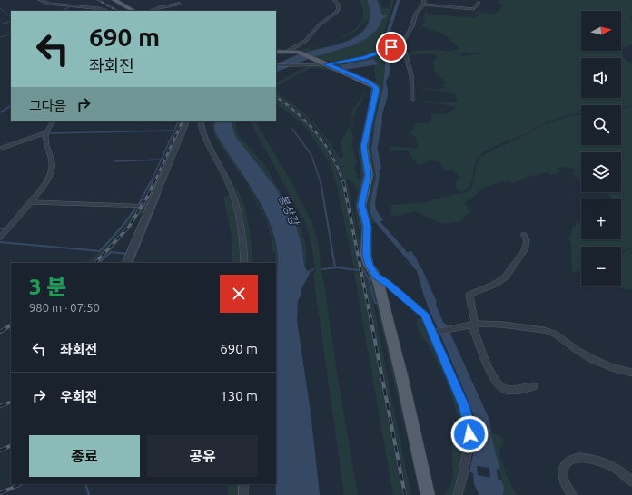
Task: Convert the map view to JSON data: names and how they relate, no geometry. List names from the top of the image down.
{
  "water": ["봉상강"],
  "north": "right",
  "page": {
    "map_buttons": ["+", "−"],
    "turn": ["690 m", "좌회전"],
    "then": "그다음",
    "heading": ["3 분", "980 m · 07:50"],
    "list": [
      {
        "name": "좌회전",
        "value": "690 m"
      },
      {
        "name": "우회전",
        "value": "130 m"
      }
    ],
    "buttons": ["종료", "공유"]
  }
}
